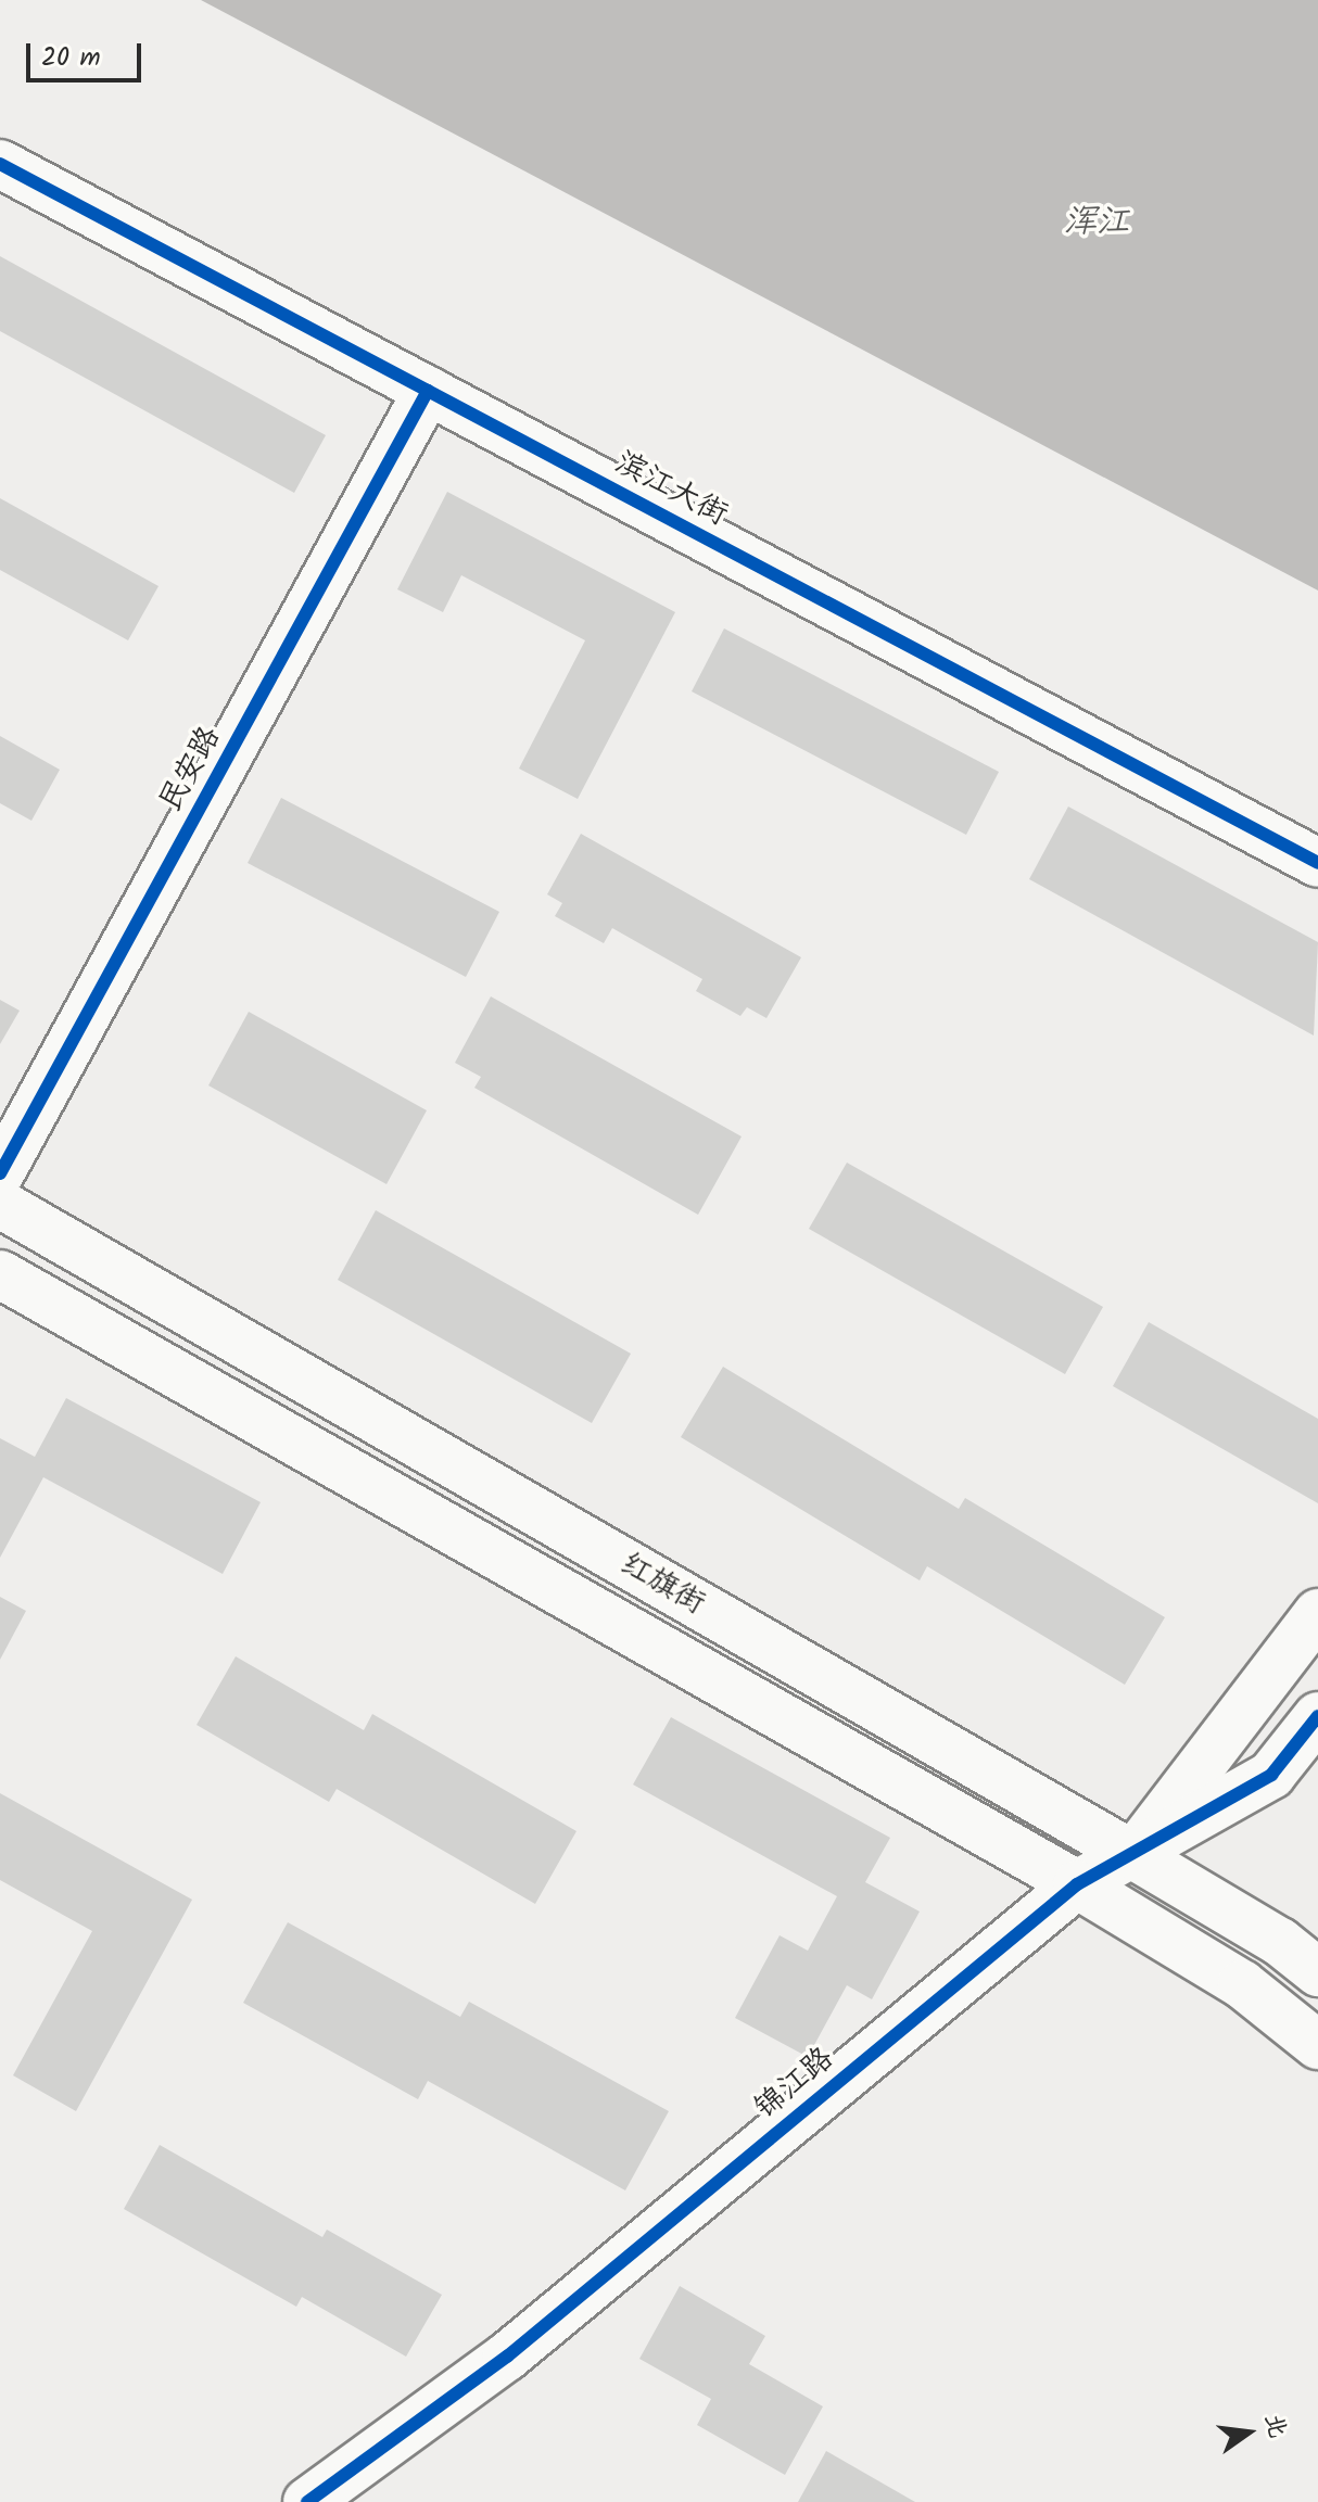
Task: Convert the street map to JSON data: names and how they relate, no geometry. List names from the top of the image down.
{
  "streets": {
    "street": [
      "滨江大街",
      "民安路",
      "红旗街",
      "锦江路"
    ]
  },
  "crossings": [
    ["滨江大街", "民安路"],
    ["红旗街", "锦江路"]
  ],
  "water": ["浑江"],
  "scale_bar": "20 m",
  "north": "right"
}
